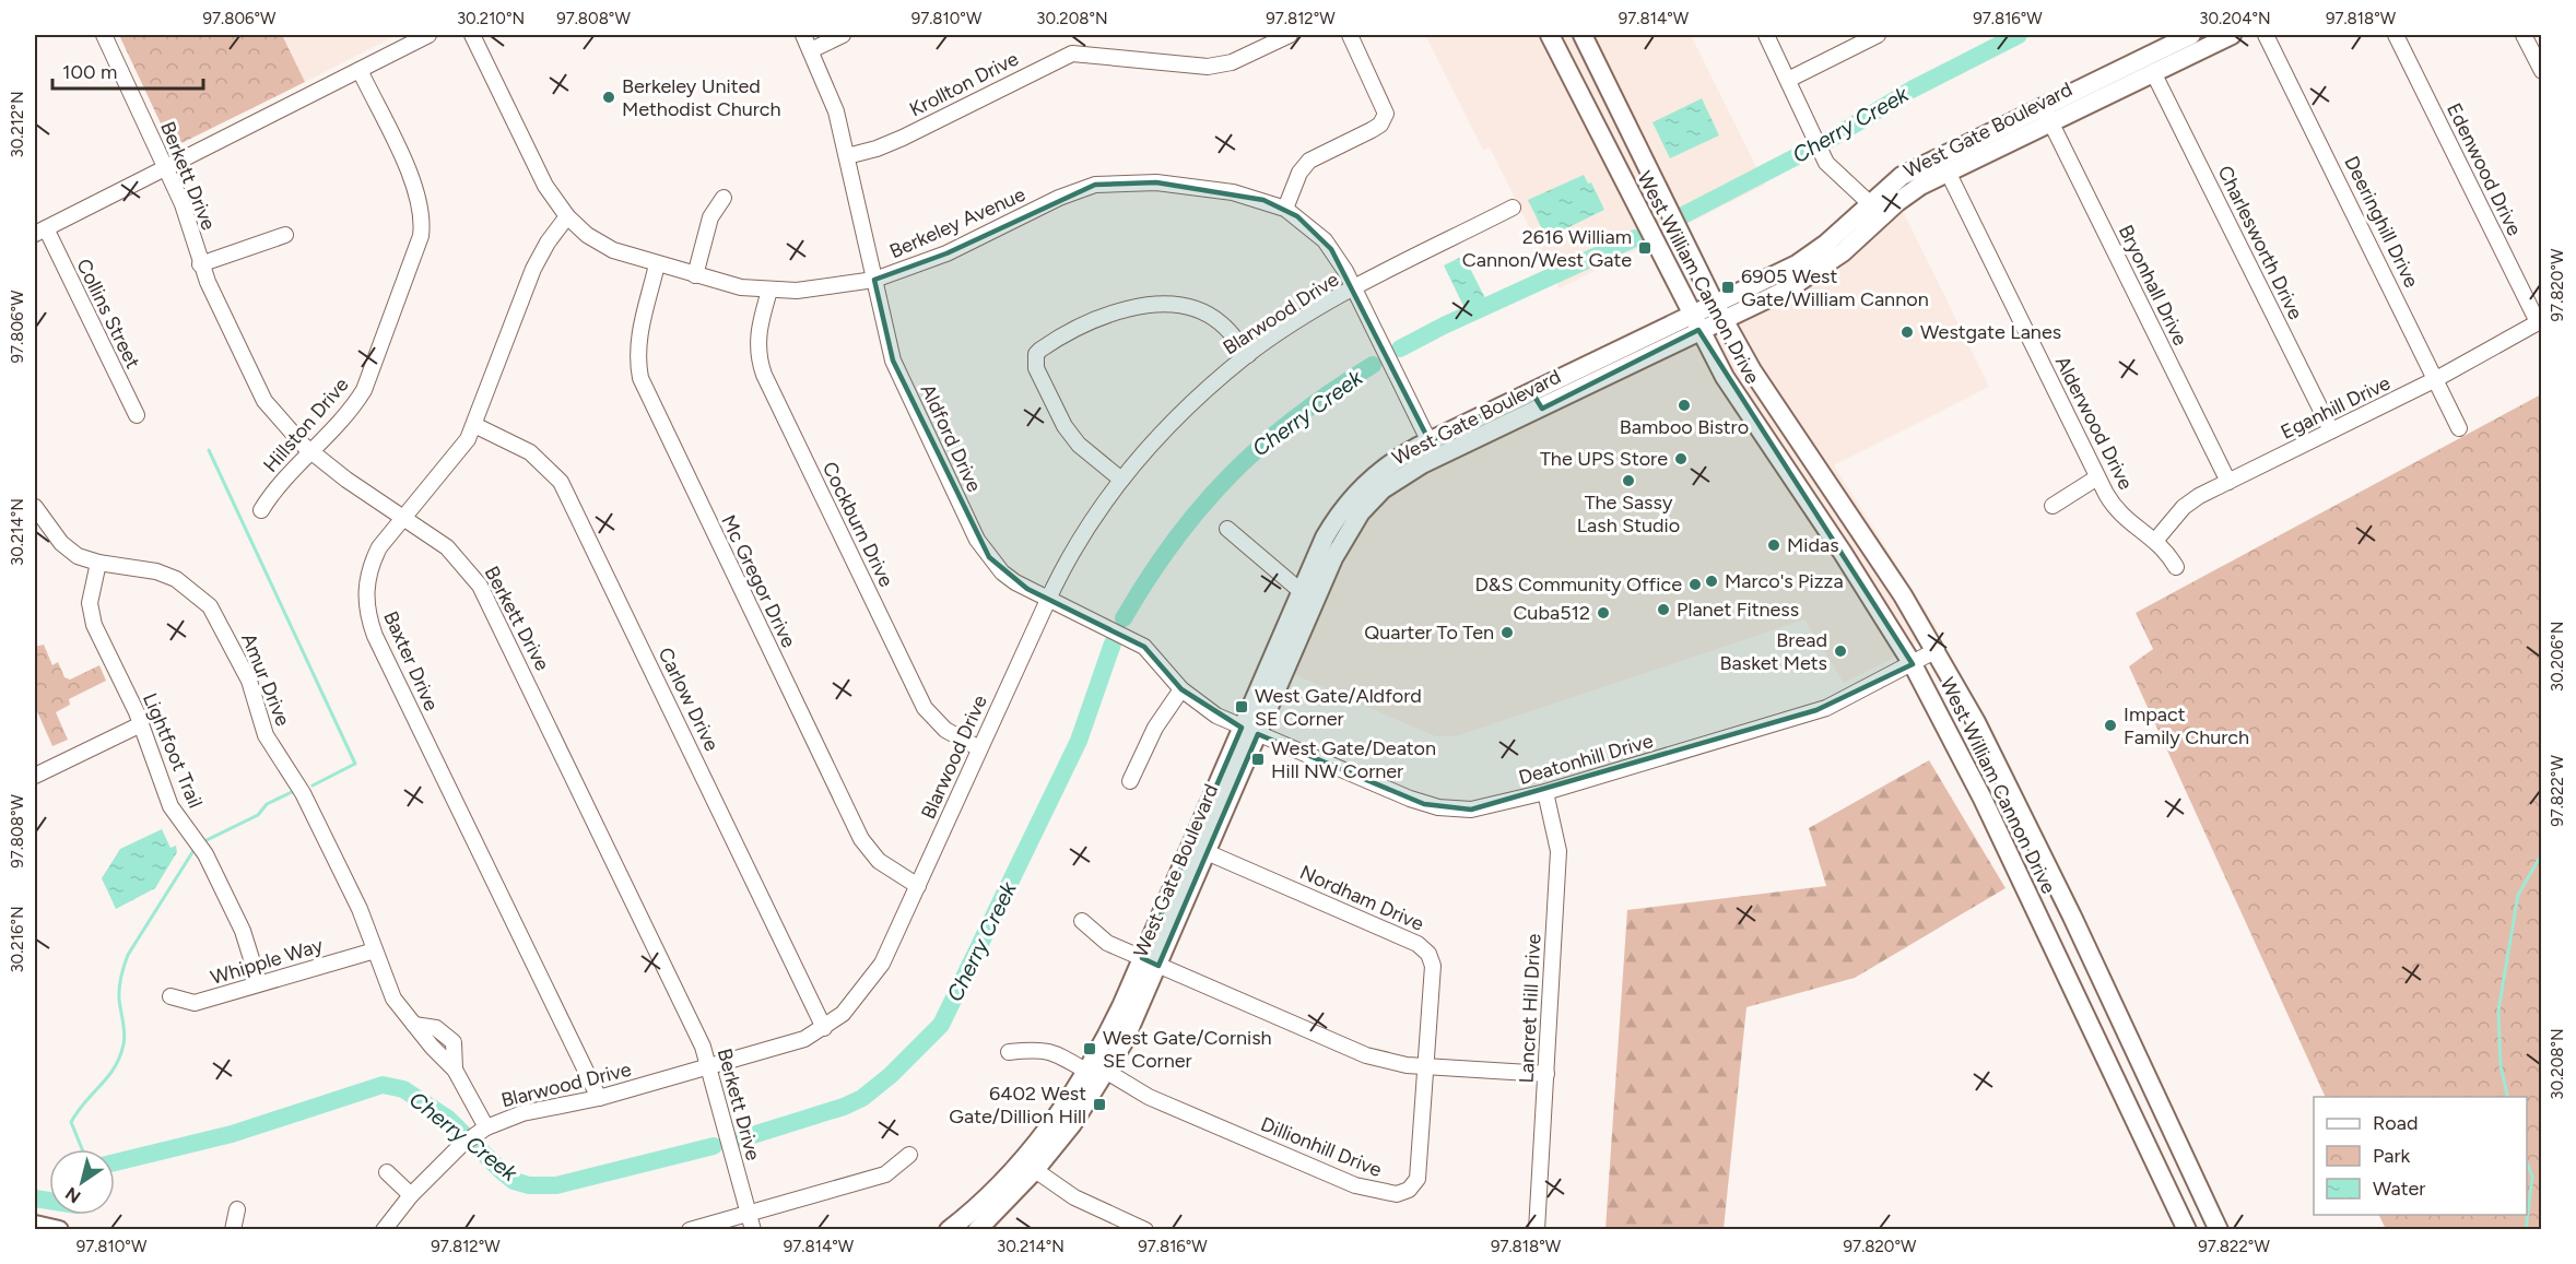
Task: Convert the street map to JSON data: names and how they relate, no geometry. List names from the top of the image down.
{
  "streets": {
    "main road": ["West Gate Boulevard", "West William Cannon Drive"],
    "street": [
      "Krollton Drive",
      "Edenwood Drive",
      "Berkett Drive",
      "Deeringhill Drive",
      "Berkeley Avenue",
      "Charlesworth Drive",
      "Bryonhall Drive",
      "Collins Street",
      "Blarwood Drive",
      "Eganhill Drive",
      "Alderwood Drive",
      "Hillston Drive",
      "Aldford Drive",
      "Cockburn Drive",
      "Mc Gregor Drive",
      "Baxter Drive",
      "Amur Drive",
      "Carlow Drive",
      "Lightfoot Trail",
      "Deatonhill Drive",
      "Nordham Drive",
      "Whipple Way",
      "Lancret Hill Drive",
      "Dillionhill Drive"
    ]
  },
  "crossings": [
    ["Krollton Drive", "Aldford Drive"],
    ["West Gate Boulevard", "Berkeley Avenue"],
    ["West Gate Boulevard", "Charlesworth Drive"],
    ["West Gate Boulevard", "West William Cannon Drive"],
    ["West Gate Boulevard", "Bryonhall Drive"],
    ["West Gate Boulevard", "Alderwood Drive"],
    ["West Gate Boulevard", "Aldford Drive"],
    ["West Gate Boulevard", "Deatonhill Drive"],
    ["West Gate Boulevard", "Nordham Drive"],
    ["West Gate Boulevard", "Dillionhill Drive"],
    ["Edenwood Drive", "Eganhill Drive"],
    ["Berkett Drive", "Blarwood Drive"],
    ["Berkett Drive", "Hillston Drive"],
    ["Berkett Drive", "Baxter Drive"],
    ["Deeringhill Drive", "Eganhill Drive"],
    ["Berkeley Avenue", "Blarwood Drive"],
    ["Berkeley Avenue", "Aldford Drive"],
    ["Berkeley Avenue", "Cockburn Drive"],
    ["Berkeley Avenue", "Mc Gregor Drive"],
    ["Berkeley Avenue", "Baxter Drive"],
    ["Charlesworth Drive", "Eganhill Drive"],
    ["West William Cannon Drive", "Deatonhill Drive"],
    ["Bryonhall Drive", "Eganhill Drive"],
    ["Blarwood Drive", "Aldford Drive"],
    ["Blarwood Drive", "Cockburn Drive"],
    ["Blarwood Drive", "Mc Gregor Drive"],
    ["Blarwood Drive", "Baxter Drive"],
    ["Blarwood Drive", "Amur Drive"],
    ["Blarwood Drive", "Carlow Drive"],
    ["Eganhill Drive", "Alderwood Drive"],
    ["Aldford Drive", "Deatonhill Drive"],
    ["Baxter Drive", "Carlow Drive"],
    ["Amur Drive", "Lightfoot Trail"],
    ["Amur Drive", "Whipple Way"],
    ["Lightfoot Trail", "Whipple Way"],
    ["Deatonhill Drive", "Lancret Hill Drive"],
    ["Nordham Drive", "Dillionhill Drive"]
  ],
  "water": ["Cherry Creek"],
  "places": {
    "other": [
      "Berkeley United Methodist Church",
      "Westgate Lanes",
      "Bamboo Bistro",
      "The UPS Store",
      "The Sassy Lash Studio",
      "Midas",
      "Marco's Pizza",
      "D&S Community Office",
      "Planet Fitness",
      "Cuba512",
      "Quarter To Ten",
      "Bread Basket Mets",
      "Impact Family Church"
    ],
    "transit": [
      "2616 William Cannon/West Gate",
      "6905 West Gate/William Cannon",
      "West Gate/Aldford SE Corner",
      "West Gate/Deaton Hill NW Corner",
      "West Gate/Cornish SE Corner",
      "6402 West Gate/Dillion Hill"
    ]
  },
  "legend": ["Road", "Park", "Water"],
  "scale_bar": "100 m",
  "north": "bottom left",
  "coordinates": [
    "97.806°W",
    "30.210°N",
    "97.808°W",
    "97.810°W",
    "30.208°N",
    "97.812°W",
    "97.814°W",
    "97.816°W",
    "30.204°N",
    "97.818°W",
    "30.212°N",
    "97.820°W",
    "30.214°N",
    "30.206°N",
    "97.822°W",
    "30.216°N"
  ]
}
